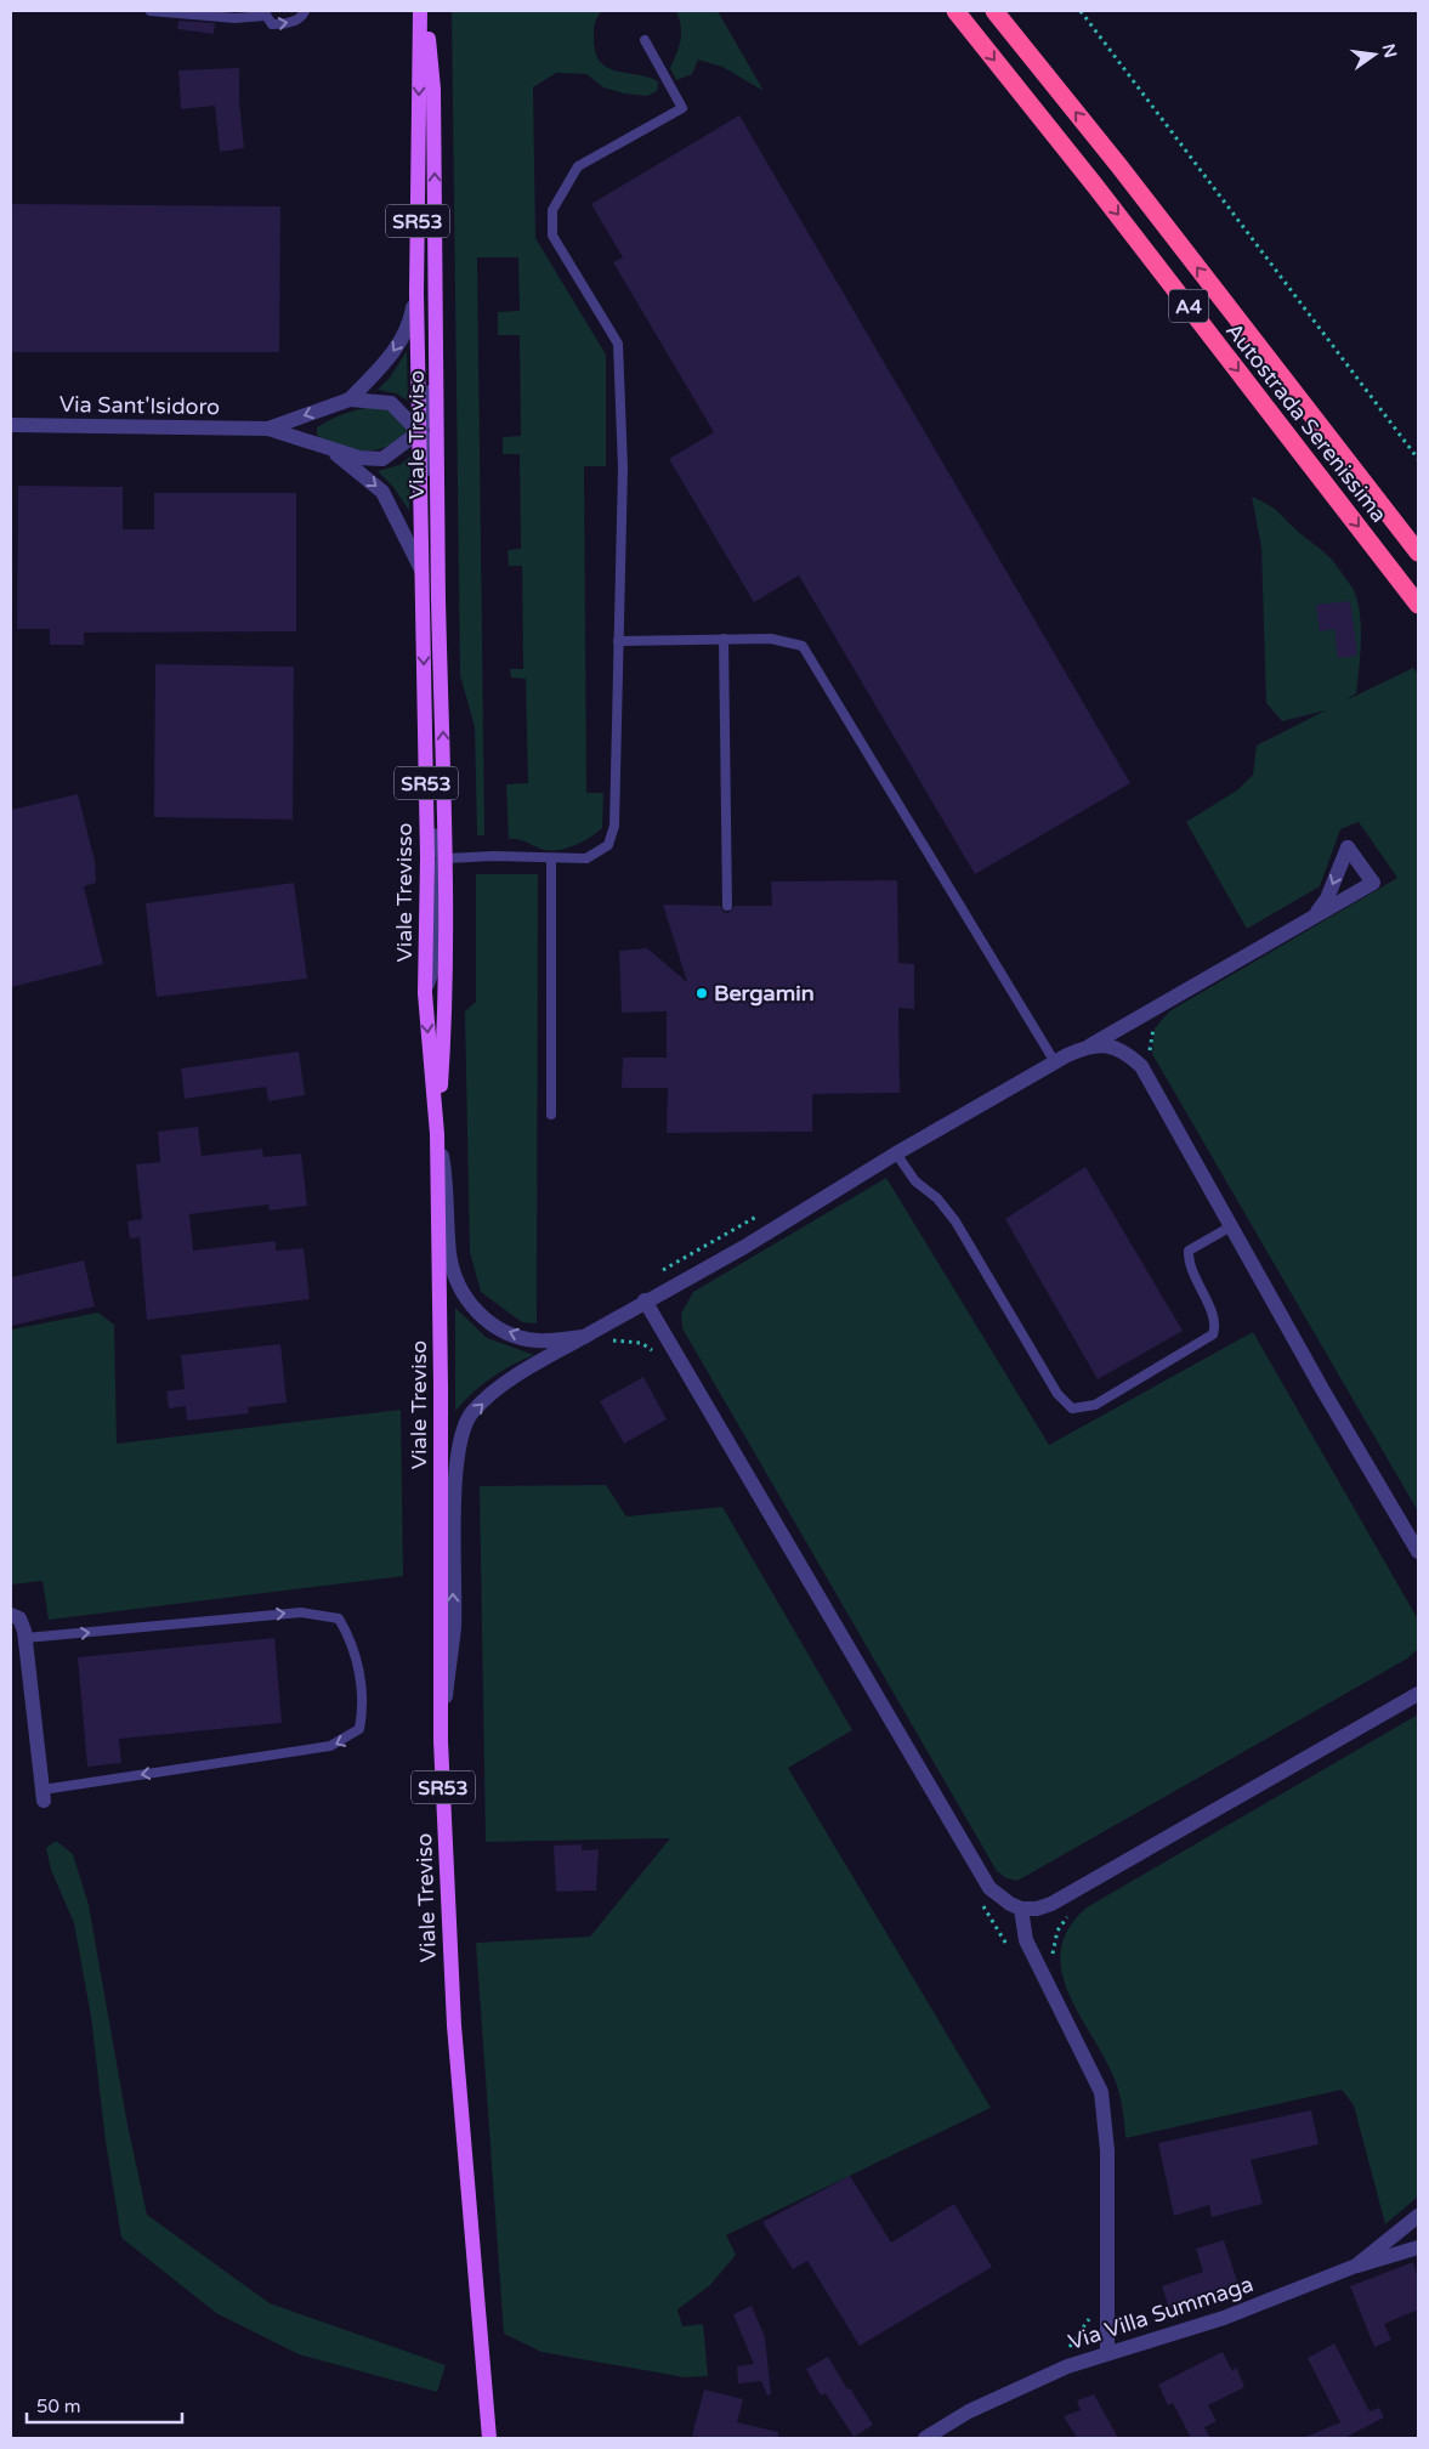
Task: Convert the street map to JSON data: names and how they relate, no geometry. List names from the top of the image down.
{
  "streets": {
    "highway": ["A4", "Autostrada Serenissima"],
    "main road": ["SR53", "Viale Treviso", "Viale Trevisso"],
    "street": ["Via Sant'Isidoro", "Via Villa Summaga"]
  },
  "crossings": [
    ["Viale Treviso", "Viale Trevisso"]
  ],
  "one_way": ["Viale Trevisso"],
  "places": ["Bergamin"],
  "scale_bar": "50 m",
  "north": "right"
}
